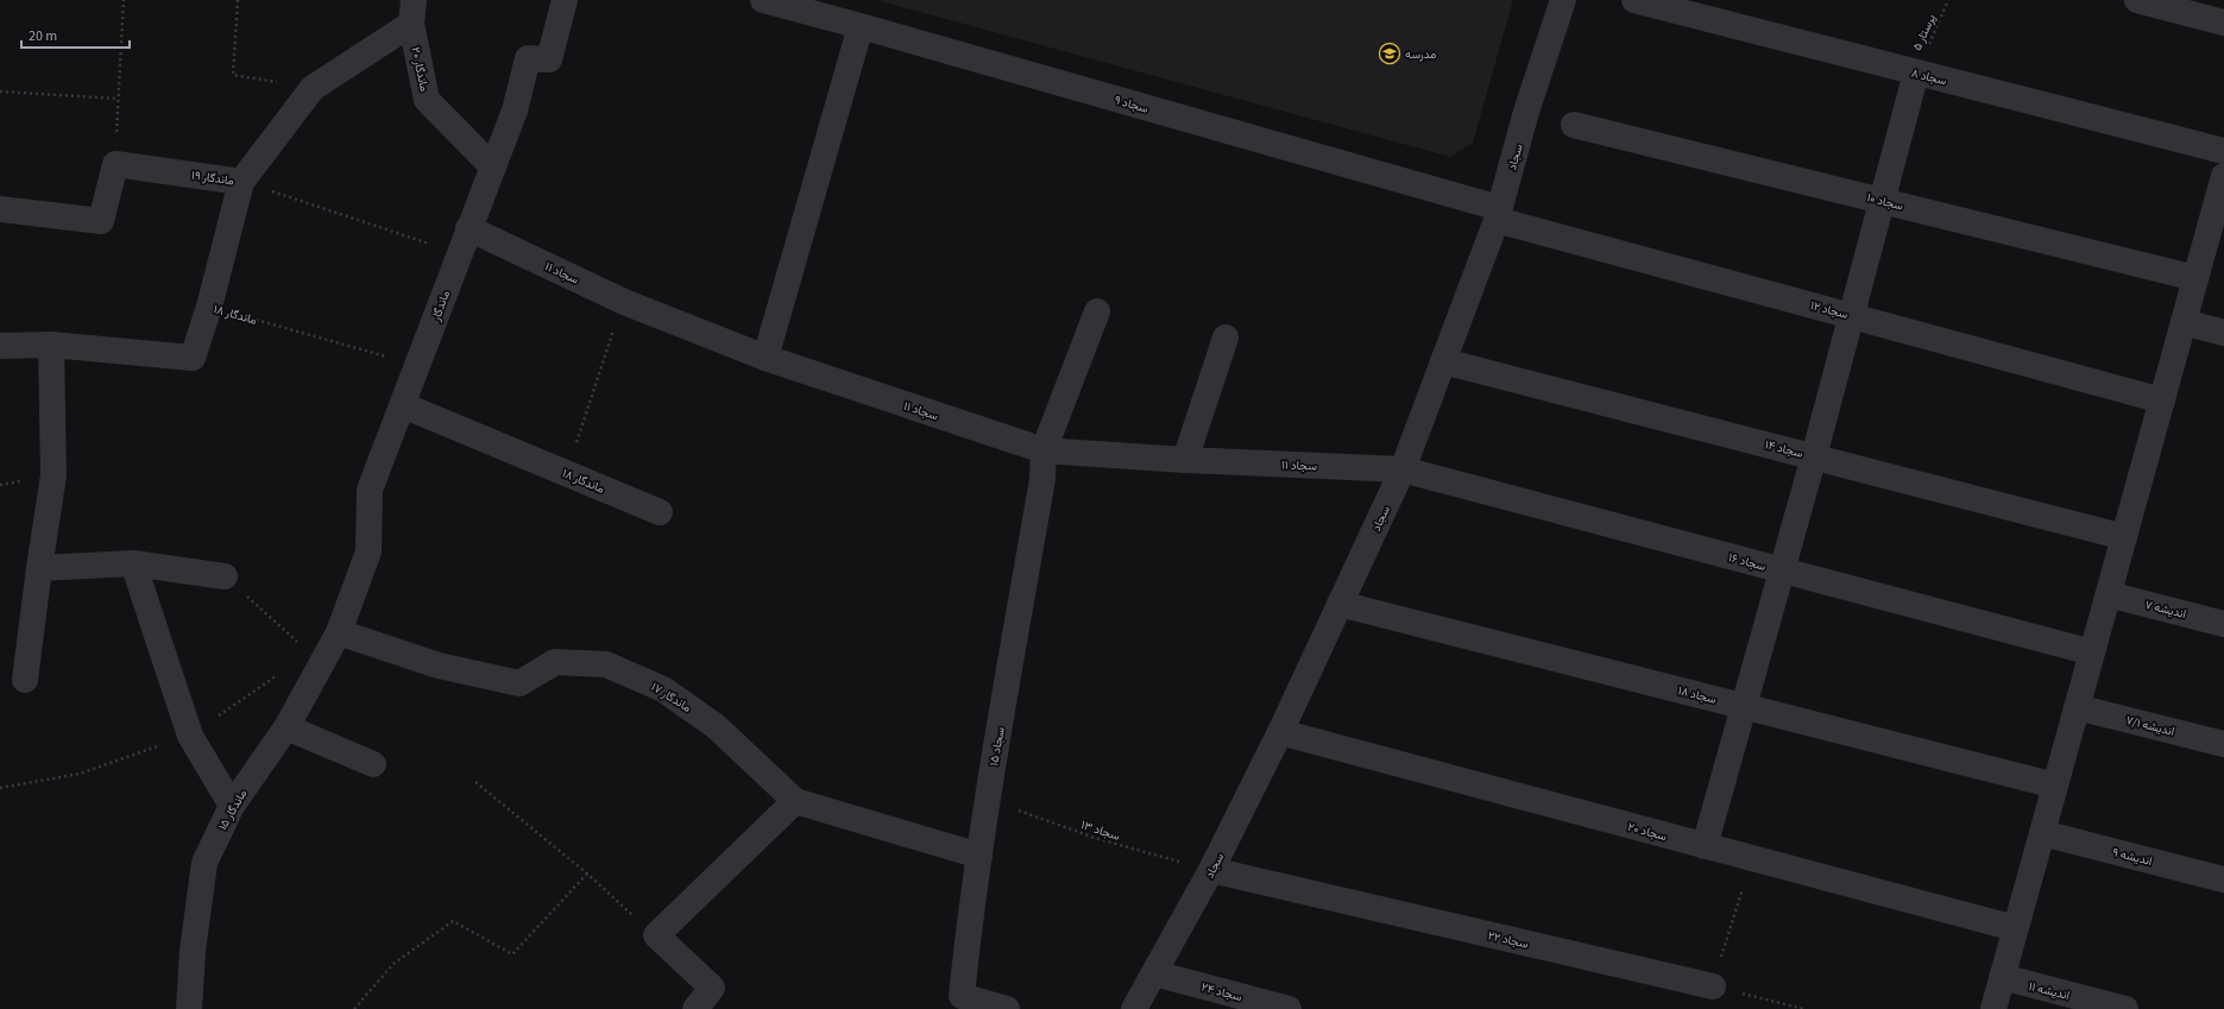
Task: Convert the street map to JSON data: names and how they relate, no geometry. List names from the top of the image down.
{
  "streets": {
    "street": [
      "ماندگار ۲۰",
      "سجاد ۸",
      "سجاد ۹",
      "سجاد",
      "ماندگار ۱۹",
      "سجاد ۱۰",
      "سجاد ۱۱",
      "ماندگار",
      "سجاد ۱۲",
      "ماندگار ۱۸",
      "سجاد ۱۴",
      "سجاد ۱۶",
      "اندیشه ۷",
      "سجاد ۱۸",
      "ماندگار ۱۷",
      "اندیشه ۷/۱",
      "سجاد ۱۵",
      "ماندگار ۱۵",
      "سجاد ۲۰",
      "اندیشه ۹",
      "سجاد ۲۲",
      "اندیشه ۱۱",
      "سجاد ۲۴"
    ],
    "path": ["پرستار ۵", "سجاد ۱۳"]
  },
  "crossings": [
    ["پرستار ۵", "سجاد ۸"],
    ["ماندگار ۲۰", "ماندگار"],
    ["سجاد ۹", "سجاد"],
    ["سجاد ۹", "سجاد ۱۲"],
    ["سجاد", "سجاد ۱۱"],
    ["سجاد", "سجاد ۱۲"],
    ["سجاد", "سجاد ۱۴"],
    ["سجاد", "سجاد ۱۶"],
    ["سجاد", "سجاد ۱۸"],
    ["سجاد", "سجاد ۱۳"],
    ["سجاد", "سجاد ۲۰"],
    ["سجاد", "سجاد ۲۲"],
    ["سجاد", "سجاد ۲۴"],
    ["ماندگار ۱۹", "ماندگار"],
    ["سجاد ۱۱", "ماندگار"],
    ["سجاد ۱۱", "سجاد ۱۶"],
    ["سجاد ۱۱", "سجاد ۱۵"],
    ["ماندگار", "ماندگار ۱۸"],
    ["ماندگار", "ماندگار ۱۷"],
    ["ماندگار", "ماندگار ۱۵"],
    ["ماندگار ۱۷", "سجاد ۱۵"],
    ["ماندگار ۱۷", "ماندگار ۱۵"],
    ["سجاد ۱۵", "سجاد ۱۳"],
    ["سجاد ۱۳", "سجاد ۲۲"]
  ],
  "places": {
    "school or university": ["مدرسه"]
  },
  "scale_bar": "20 m"
}
